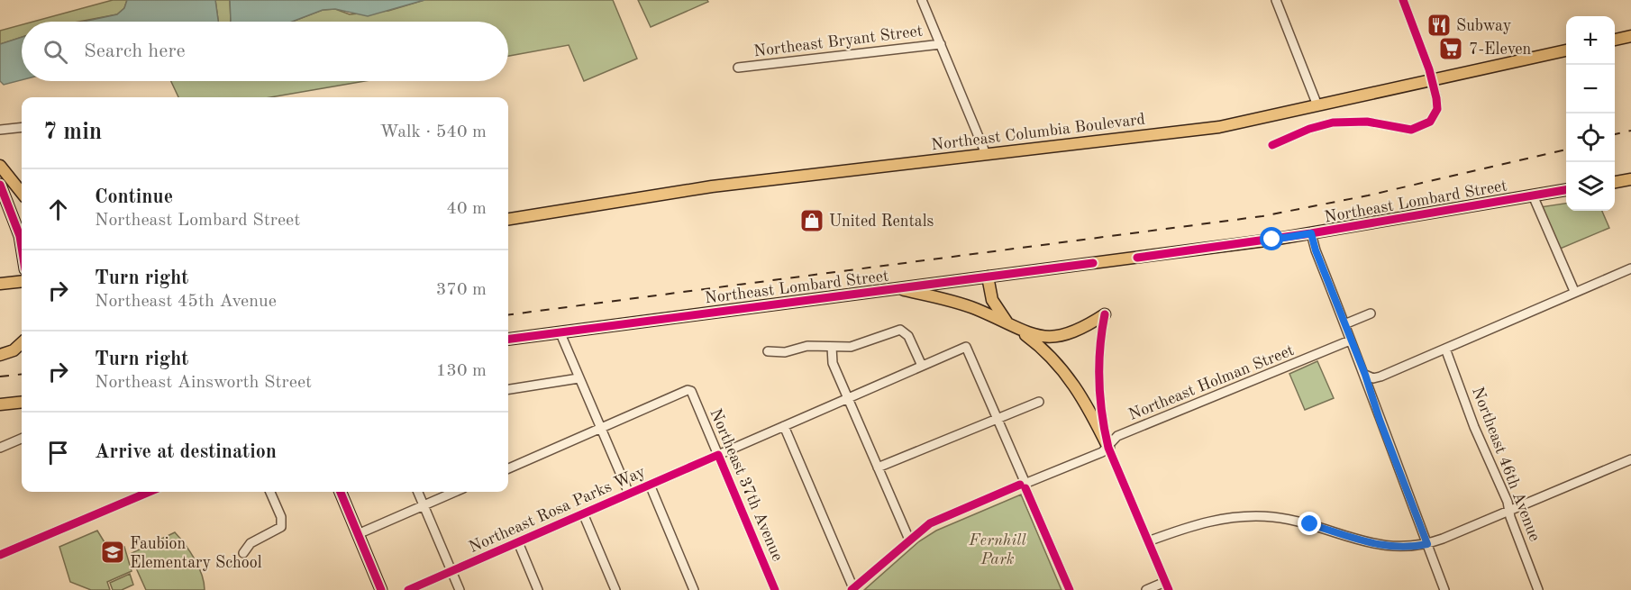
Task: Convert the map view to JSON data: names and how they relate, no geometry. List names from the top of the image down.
{
  "streets": {
    "main road": ["Northeast Columbia Boulevard", "Northeast Lombard Street"],
    "street": [
      "Northeast Bryant Street",
      "Northeast Holman Street",
      "Northeast 46th Avenue",
      "Northeast 37th Avenue",
      "Northeast Rosa Parks Way"
    ]
  },
  "crossings": [
    ["Northeast 37th Avenue", "Northeast Rosa Parks Way"]
  ],
  "parks": ["Fernhill Park"],
  "places": {
    "restaurant": ["Subway"],
    "supermarket": ["7-Eleven"],
    "shop": ["United Rentals"],
    "school or university": ["Faubion Elementary School"]
  },
  "page": {
    "map_buttons": ["+", "−"],
    "search": "Search here",
    "heading": ["7 min", "Walk · 540 m"],
    "list": [
      ["Continue", "Northeast Lombard Street", "40 m"],
      ["Turn right", "Northeast 45th Avenue", "370 m"],
      ["Turn right", "Northeast Ainsworth Street", "130 m"],
      "Arrive at destination"
    ]
  }
}
